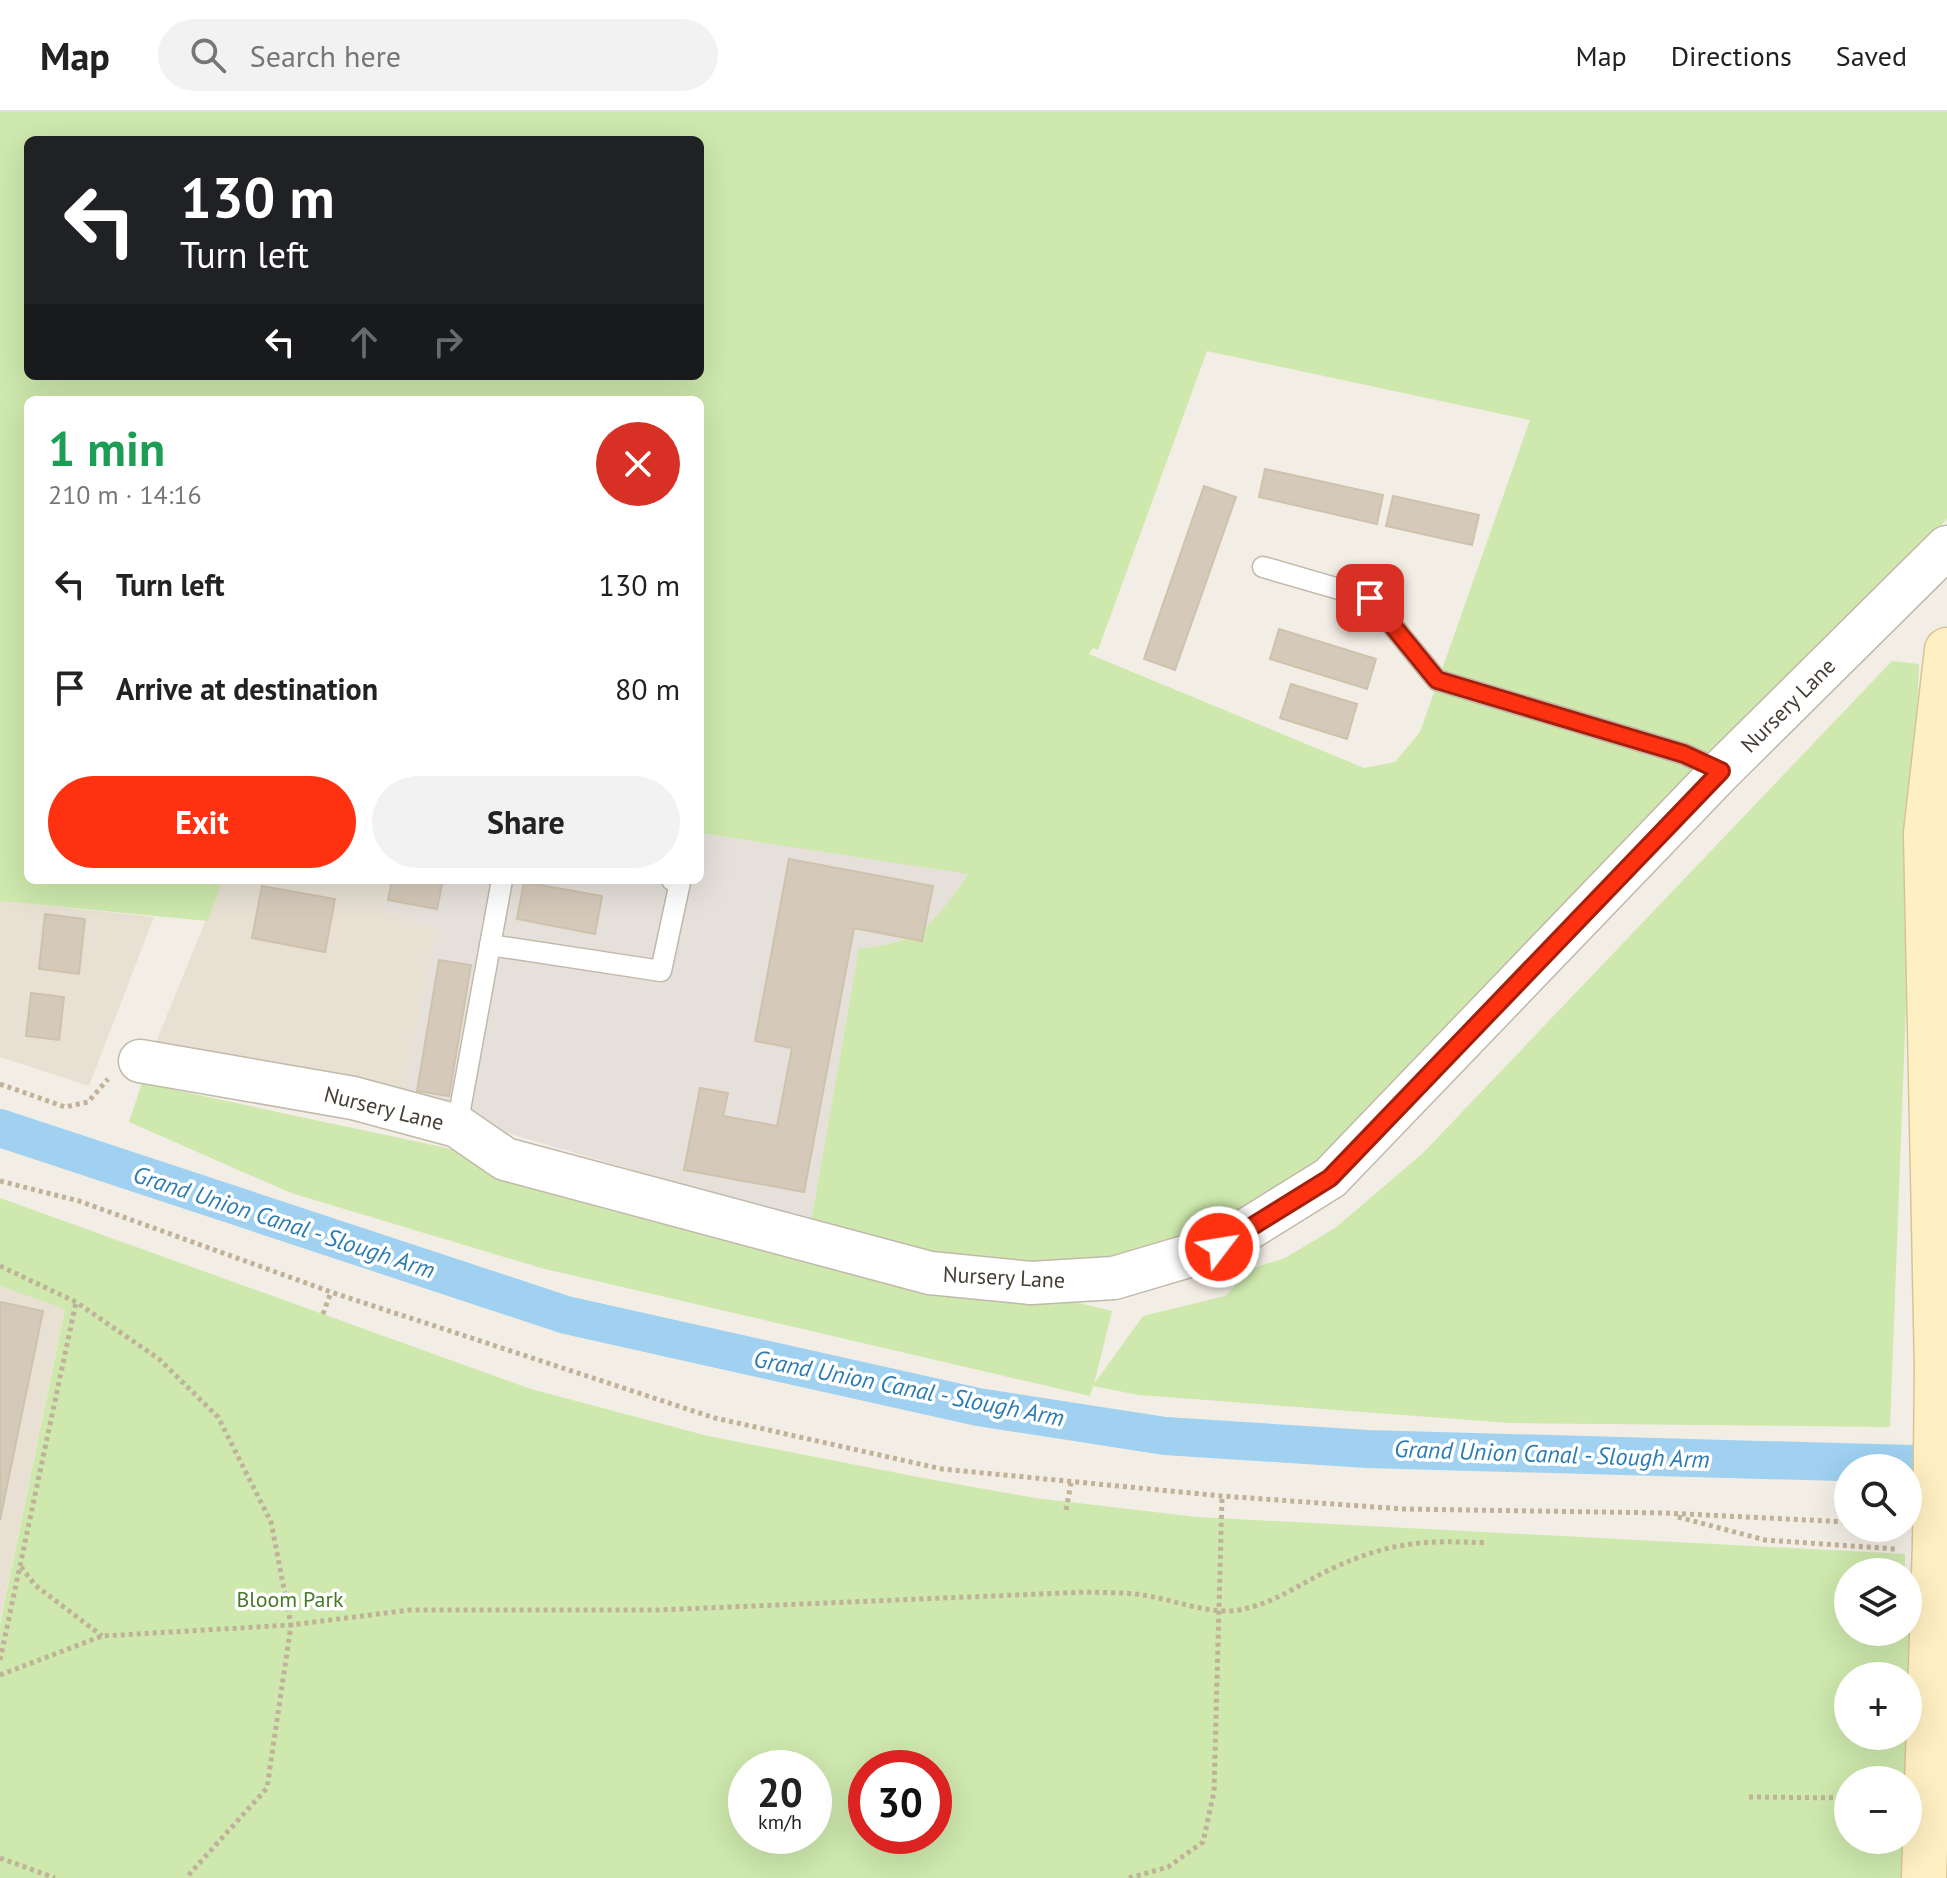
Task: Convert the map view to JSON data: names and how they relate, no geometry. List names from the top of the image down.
{
  "streets": {
    "street": ["Nursery Lane"]
  },
  "water": ["Grand Union Canal - Slough Arm"],
  "parks": ["Bloom Park"],
  "page": {
    "header": "Map",
    "search": "Search here",
    "nav": ["Map", "Directions", "Saved"],
    "turn": ["130 m", "Turn left"],
    "heading": ["1 min", "210 m · 14:16"],
    "list": [
      {
        "name": "Turn left",
        "value": "130 m"
      },
      {
        "name": "Arrive at destination",
        "value": "80 m"
      }
    ],
    "buttons": ["Exit", "Share"],
    "map_buttons": ["+", "−"],
    "speed": "20 km/h",
    "limit": "30"
  }
}
